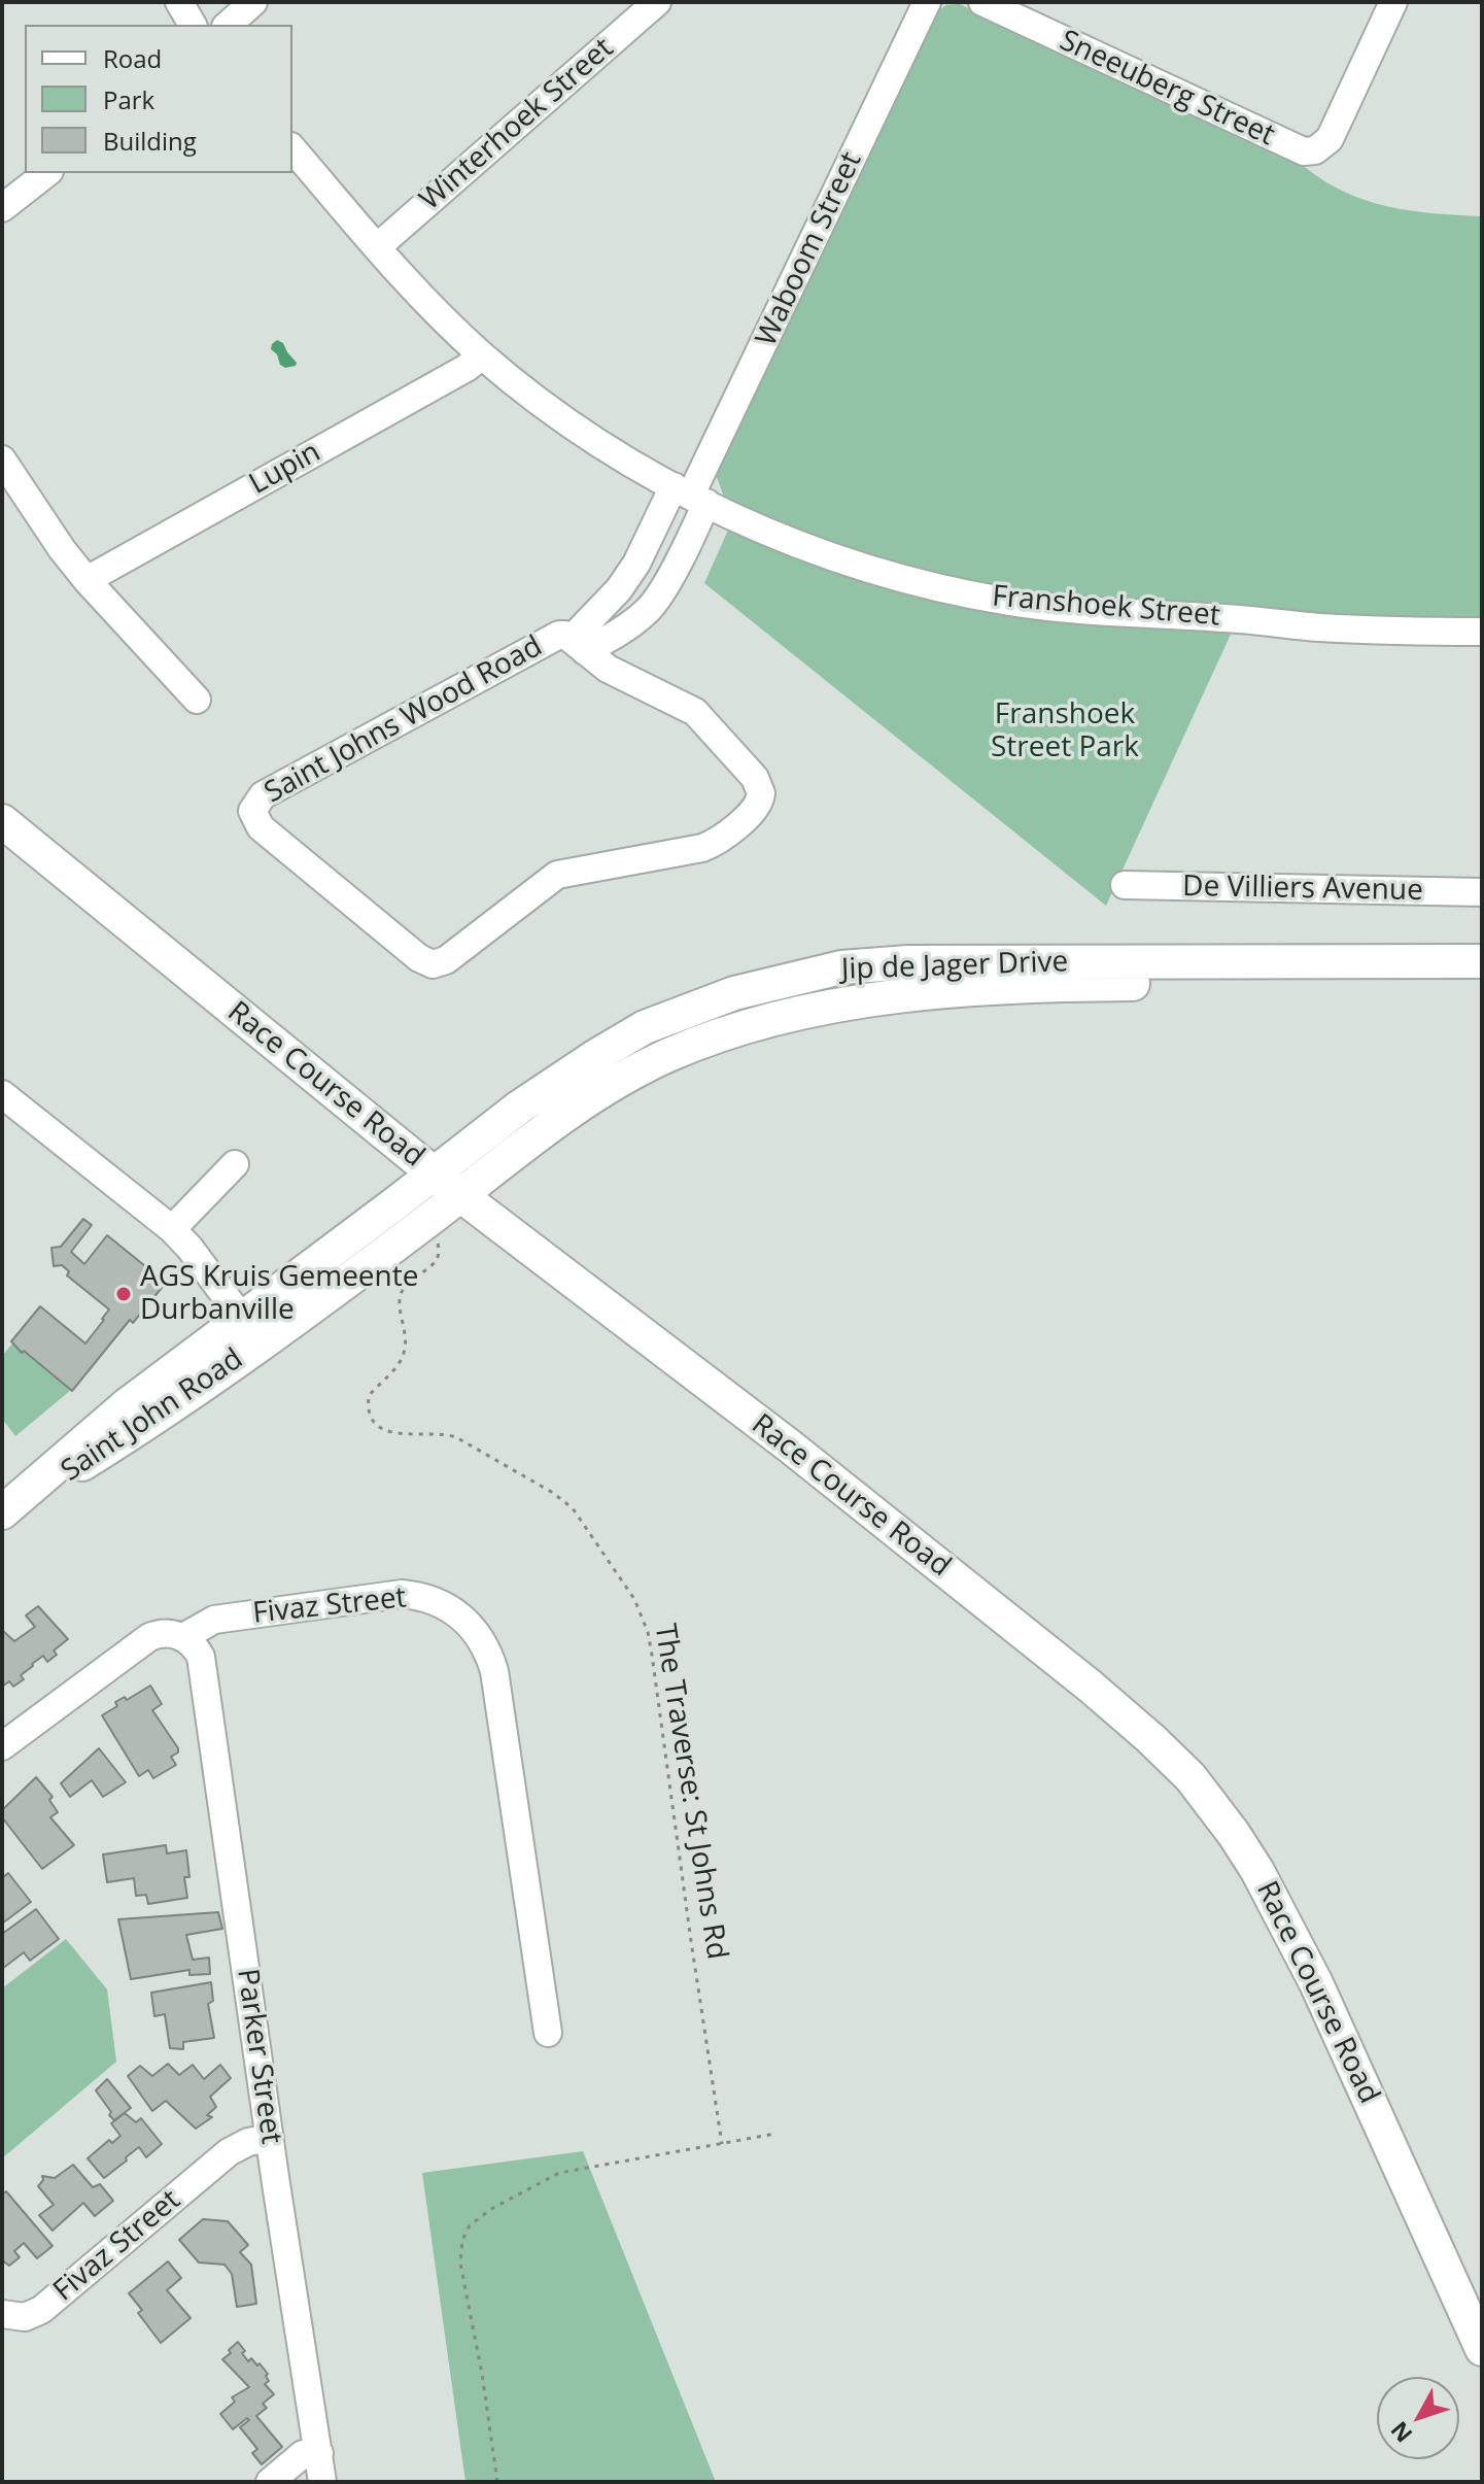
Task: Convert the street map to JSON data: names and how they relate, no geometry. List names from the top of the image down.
{
  "streets": {
    "main road": ["Jip de Jager Drive", "Race Course Road", "Saint John Road"],
    "street": [
      "Sneeuberg Street",
      "Winterhoek Street",
      "Waboom Street",
      "Lupin",
      "Franshoek Street",
      "Saint Johns Wood Road",
      "De Villiers Avenue",
      "Fivaz Street",
      "Parker Street"
    ],
    "path": ["The Traverse: St Johns Rd"]
  },
  "crossings": [
    ["Winterhoek Street", "Franshoek Street"],
    ["Waboom Street", "Franshoek Street"],
    ["Lupin", "Franshoek Street"],
    ["Jip de Jager Drive", "Race Course Road"],
    ["Jip de Jager Drive", "Saint John Road"],
    ["Race Course Road", "Saint John Road"],
    ["Fivaz Street", "Parker Street"]
  ],
  "parks": ["Franshoek Street Park"],
  "places": ["AGS Kruis Gemeente Durbanville"],
  "legend": ["Road", "Park", "Building"],
  "north": "bottom left"
}
